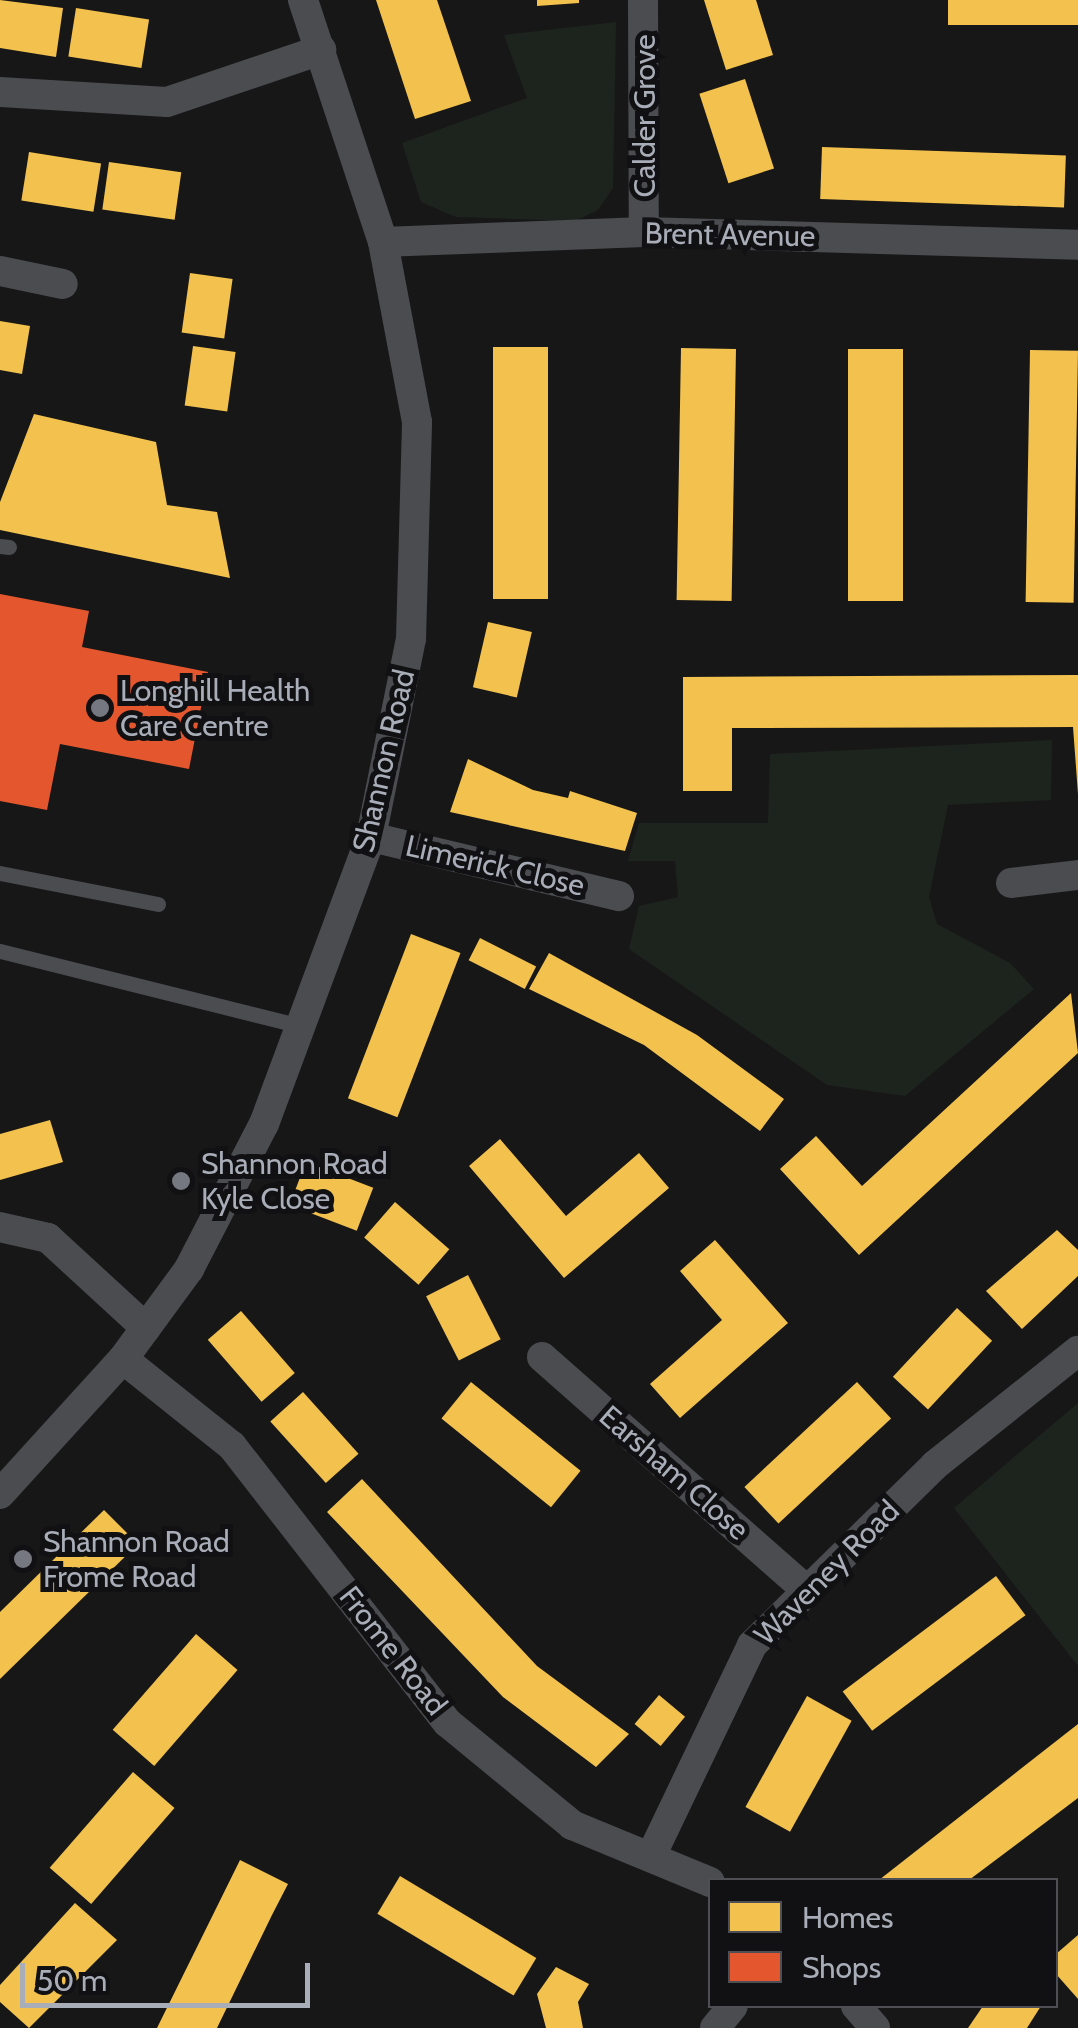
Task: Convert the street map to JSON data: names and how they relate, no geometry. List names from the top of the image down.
{
  "streets": {
    "street": [
      "Calder Grove",
      "Brent Avenue",
      "Shannon Road",
      "Limerick Close",
      "Earsham Close",
      "Waveney Road",
      "Frome Road"
    ]
  },
  "crossings": [
    ["Calder Grove", "Brent Avenue"],
    ["Brent Avenue", "Shannon Road"],
    ["Shannon Road", "Limerick Close"],
    ["Shannon Road", "Frome Road"],
    ["Earsham Close", "Waveney Road"],
    ["Waveney Road", "Frome Road"]
  ],
  "places": ["Longhill Health Care Centre", "Shannon Road Kyle Close", "Shannon Road Frome Road"],
  "legend": ["Homes", "Shops"],
  "scale_bar": "50 m"
}
